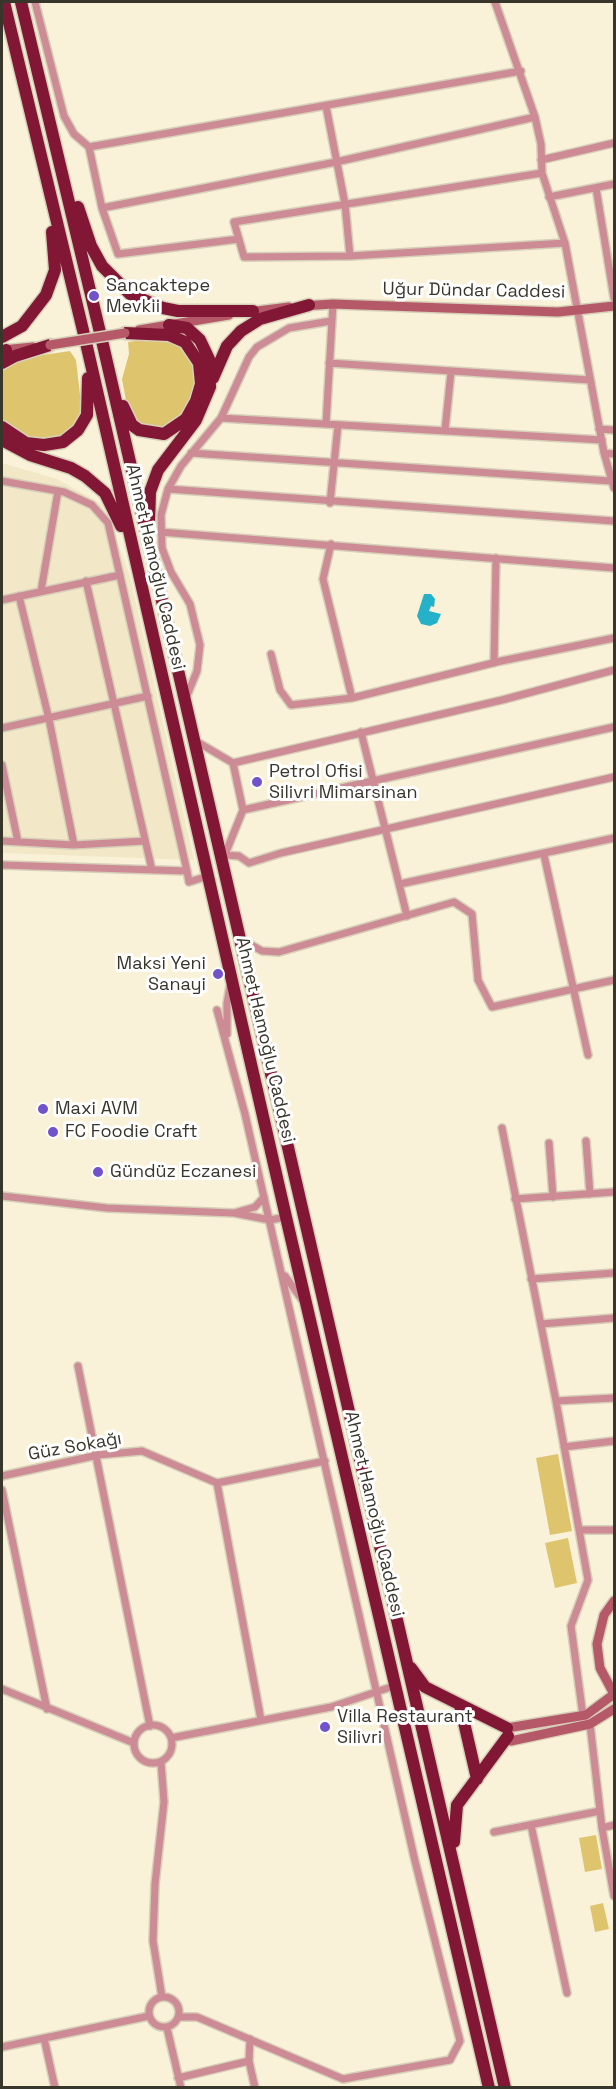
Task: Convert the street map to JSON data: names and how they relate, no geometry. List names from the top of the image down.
{
  "streets": {
    "highway": ["Ahmet Hamoğlu Caddesi"],
    "street": ["Uğur Dündar Caddesi", "Güz Sokağı"]
  },
  "places": [
    "Sancaktepe Mevkii",
    "Petrol Ofisi Silivri Mimarsinan",
    "Maksi Yeni Sanayi",
    "Maxi AVM",
    "FC Foodie Craft",
    "Gündüz Eczanesi",
    "Villa Restaurant Silivri"
  ]
}
